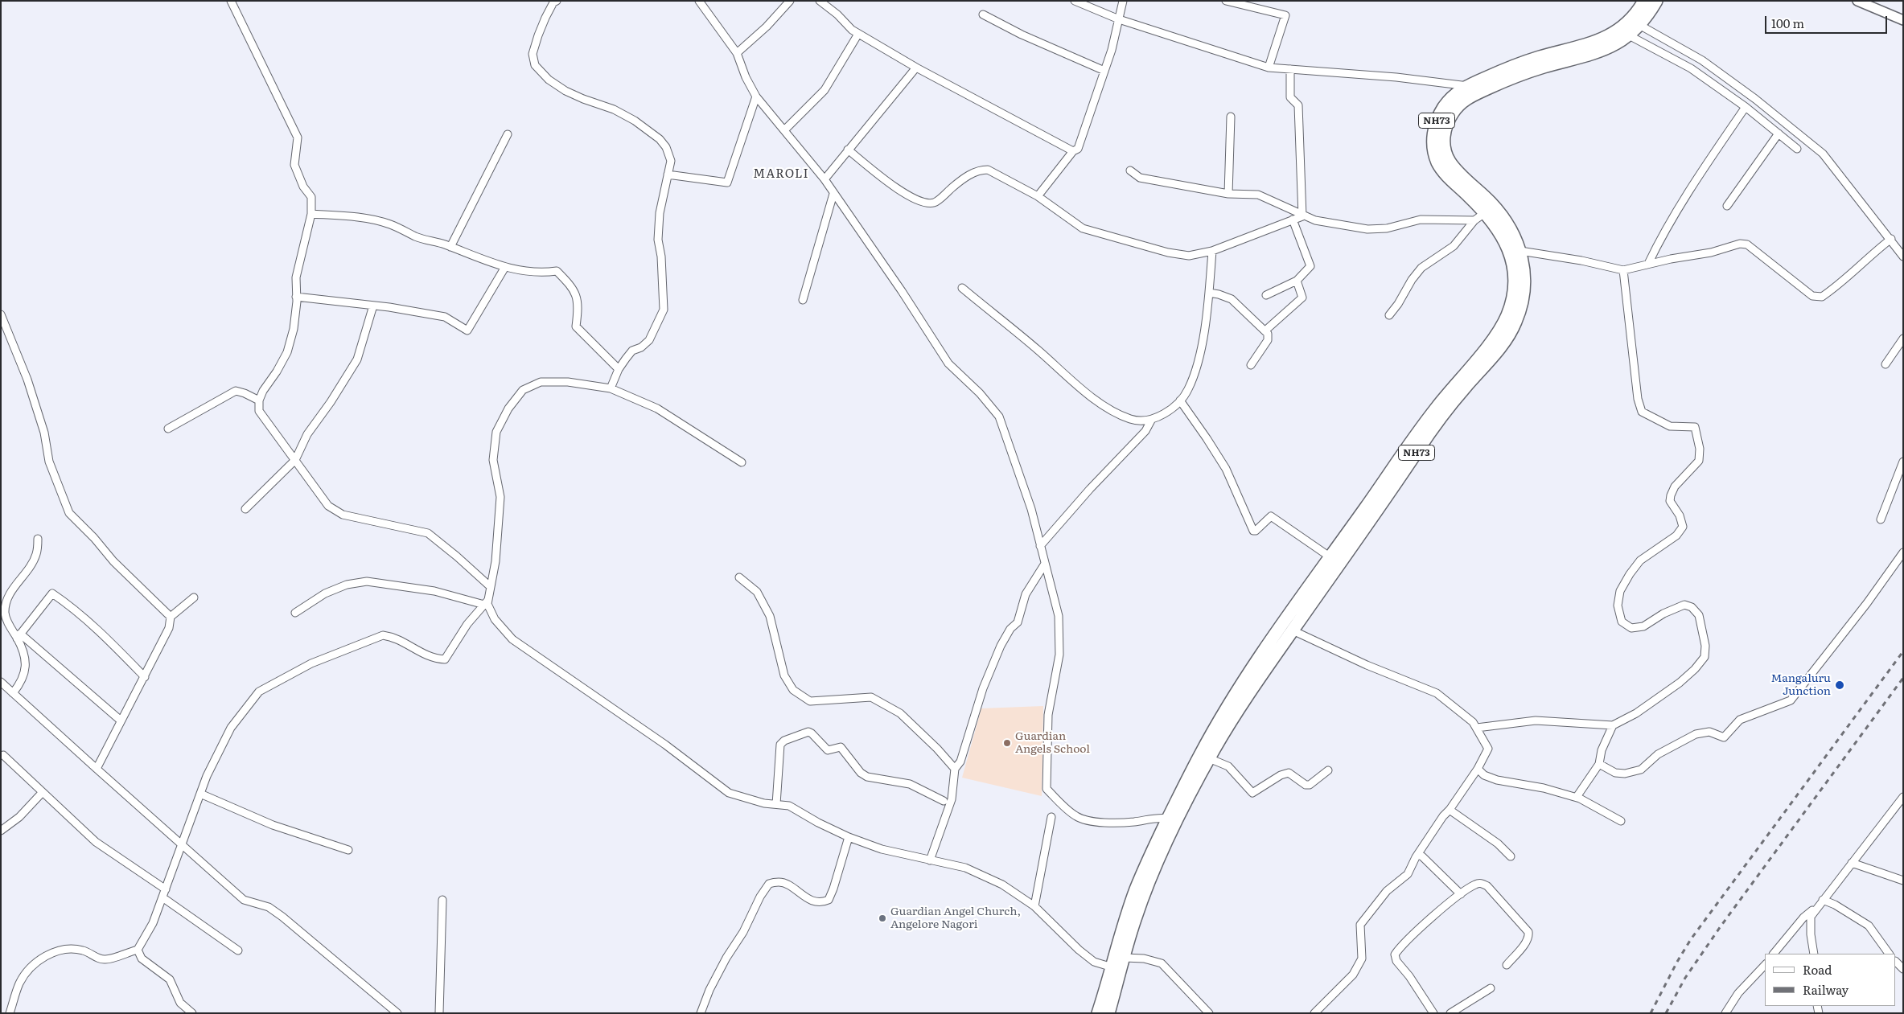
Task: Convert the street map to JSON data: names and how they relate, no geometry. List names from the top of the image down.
{
  "streets": {
    "highway": ["NH73"]
  },
  "districts": ["MAROLI"],
  "places": ["Mangaluru Junction", "Guardian Angels School", "Guardian Angel Church, Angelore Nagori"],
  "legend": ["Road", "Railway"],
  "scale_bar": "100 m"
}
